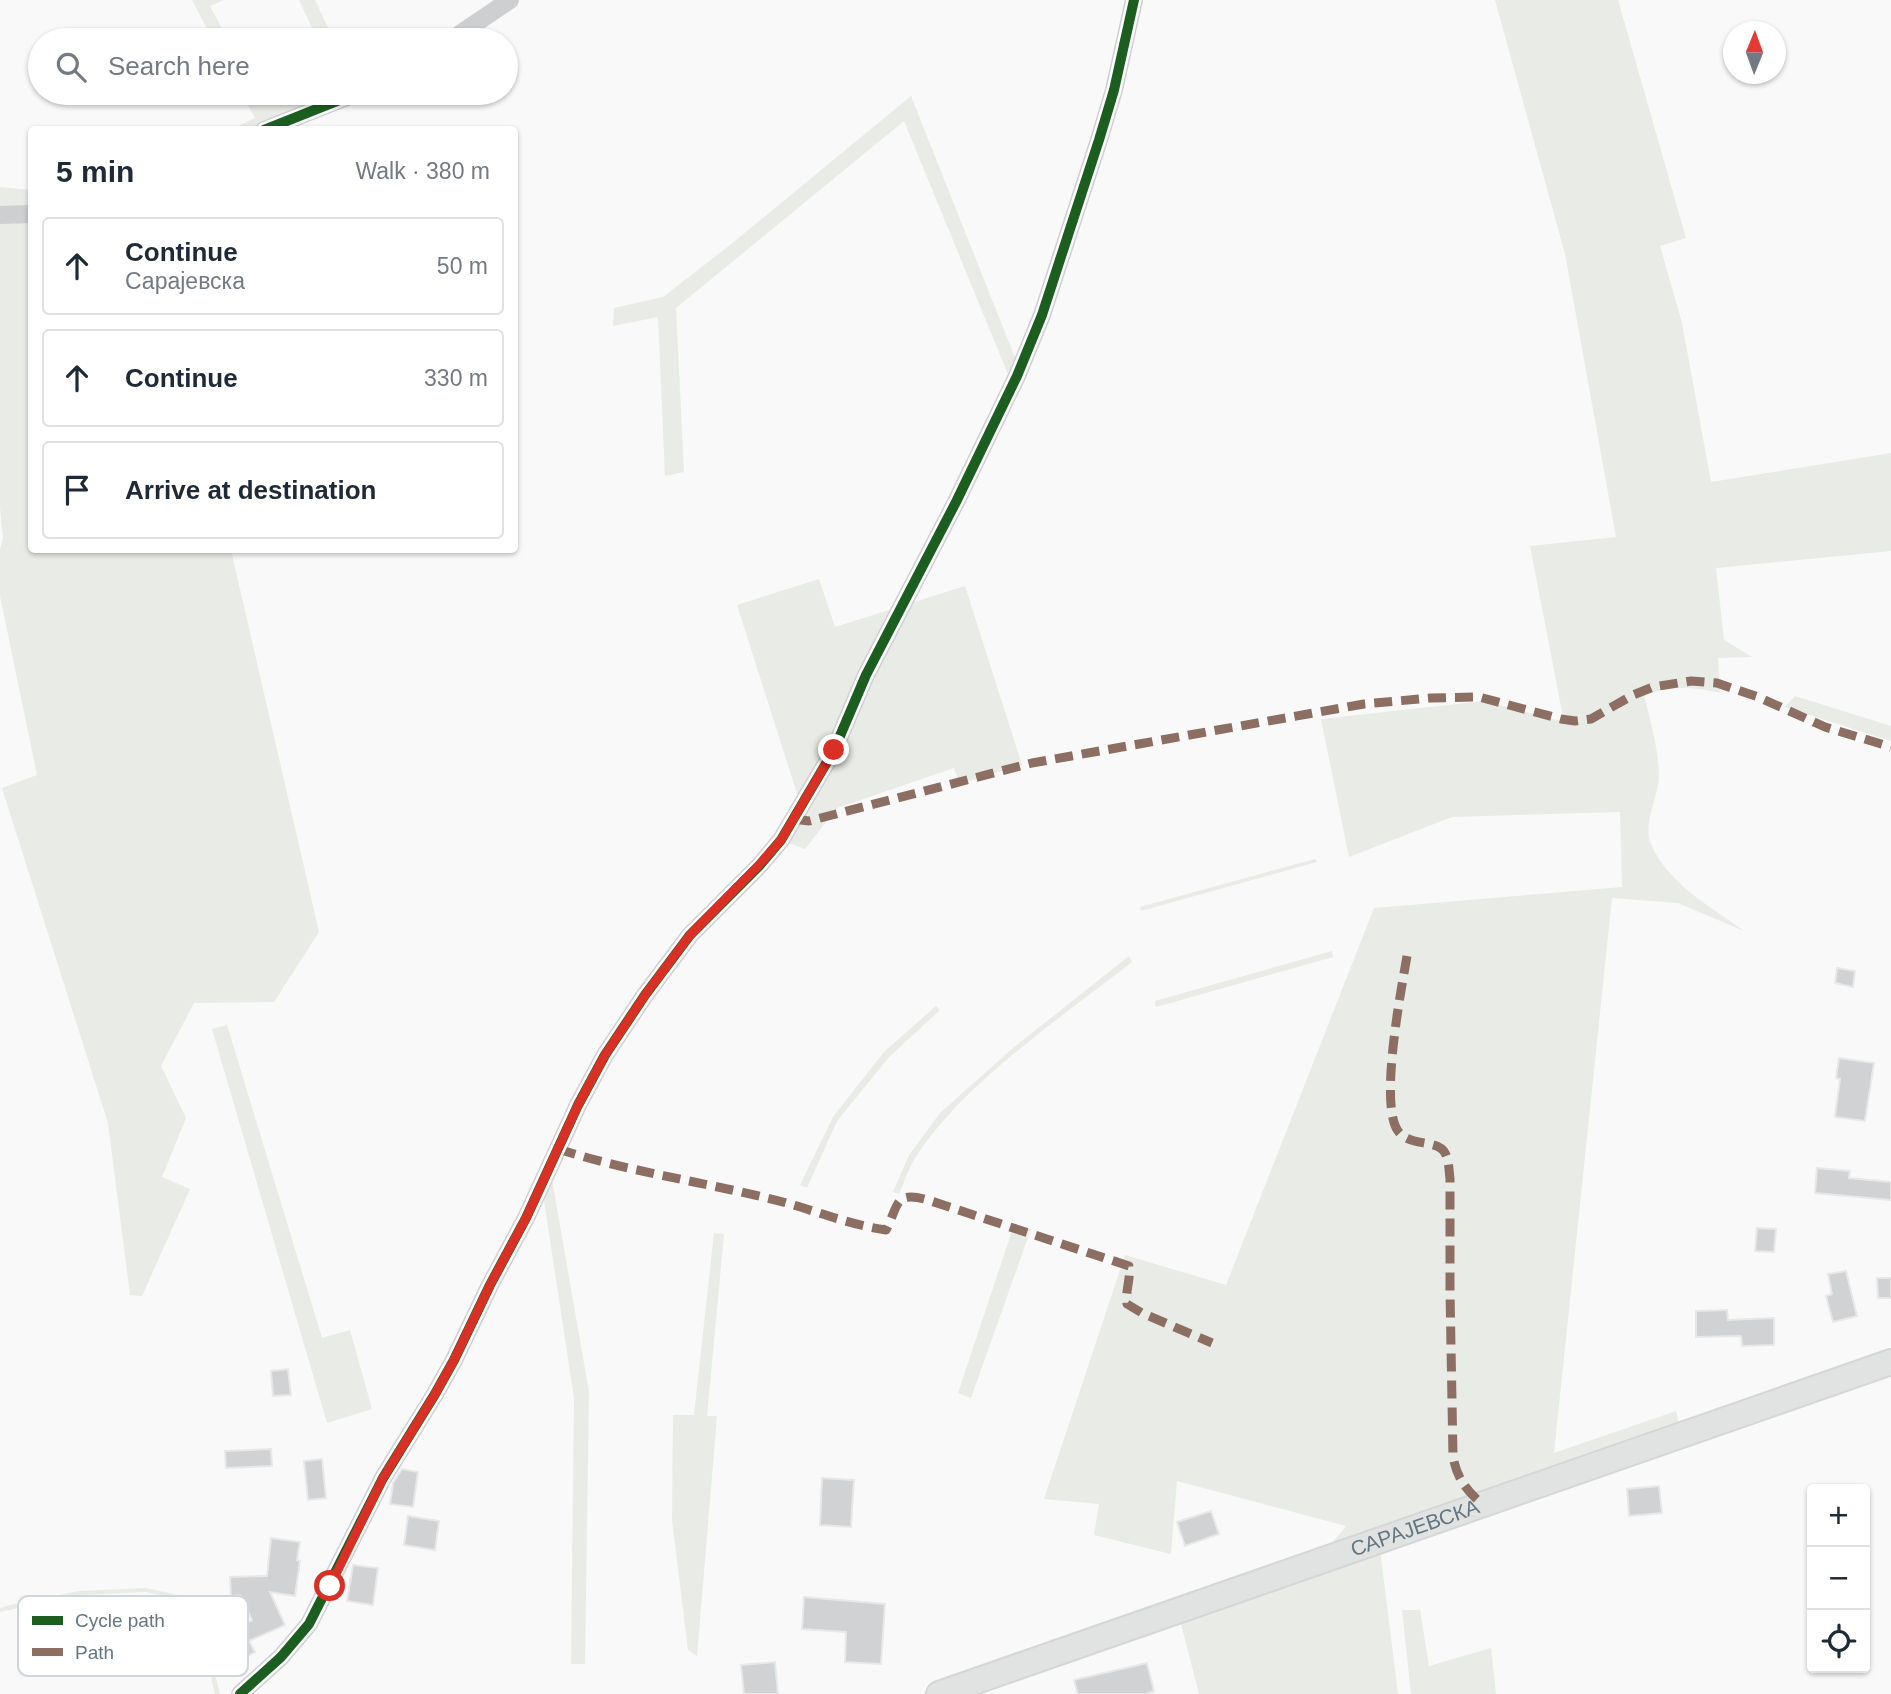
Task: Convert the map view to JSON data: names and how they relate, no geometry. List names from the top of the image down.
{
  "streets": {
    "main road": ["САРАЈЕВСКА"]
  },
  "legend": ["Cycle path", "Path"],
  "north": "top",
  "page": {
    "search": "Search here",
    "heading": ["5 min", "Walk · 380 m"],
    "list": [
      ["Continue", "Сарајевска", "50 m"],
      ["Continue", "330 m"],
      "Arrive at destination"
    ],
    "map_buttons": ["+", "−"]
  }
}
